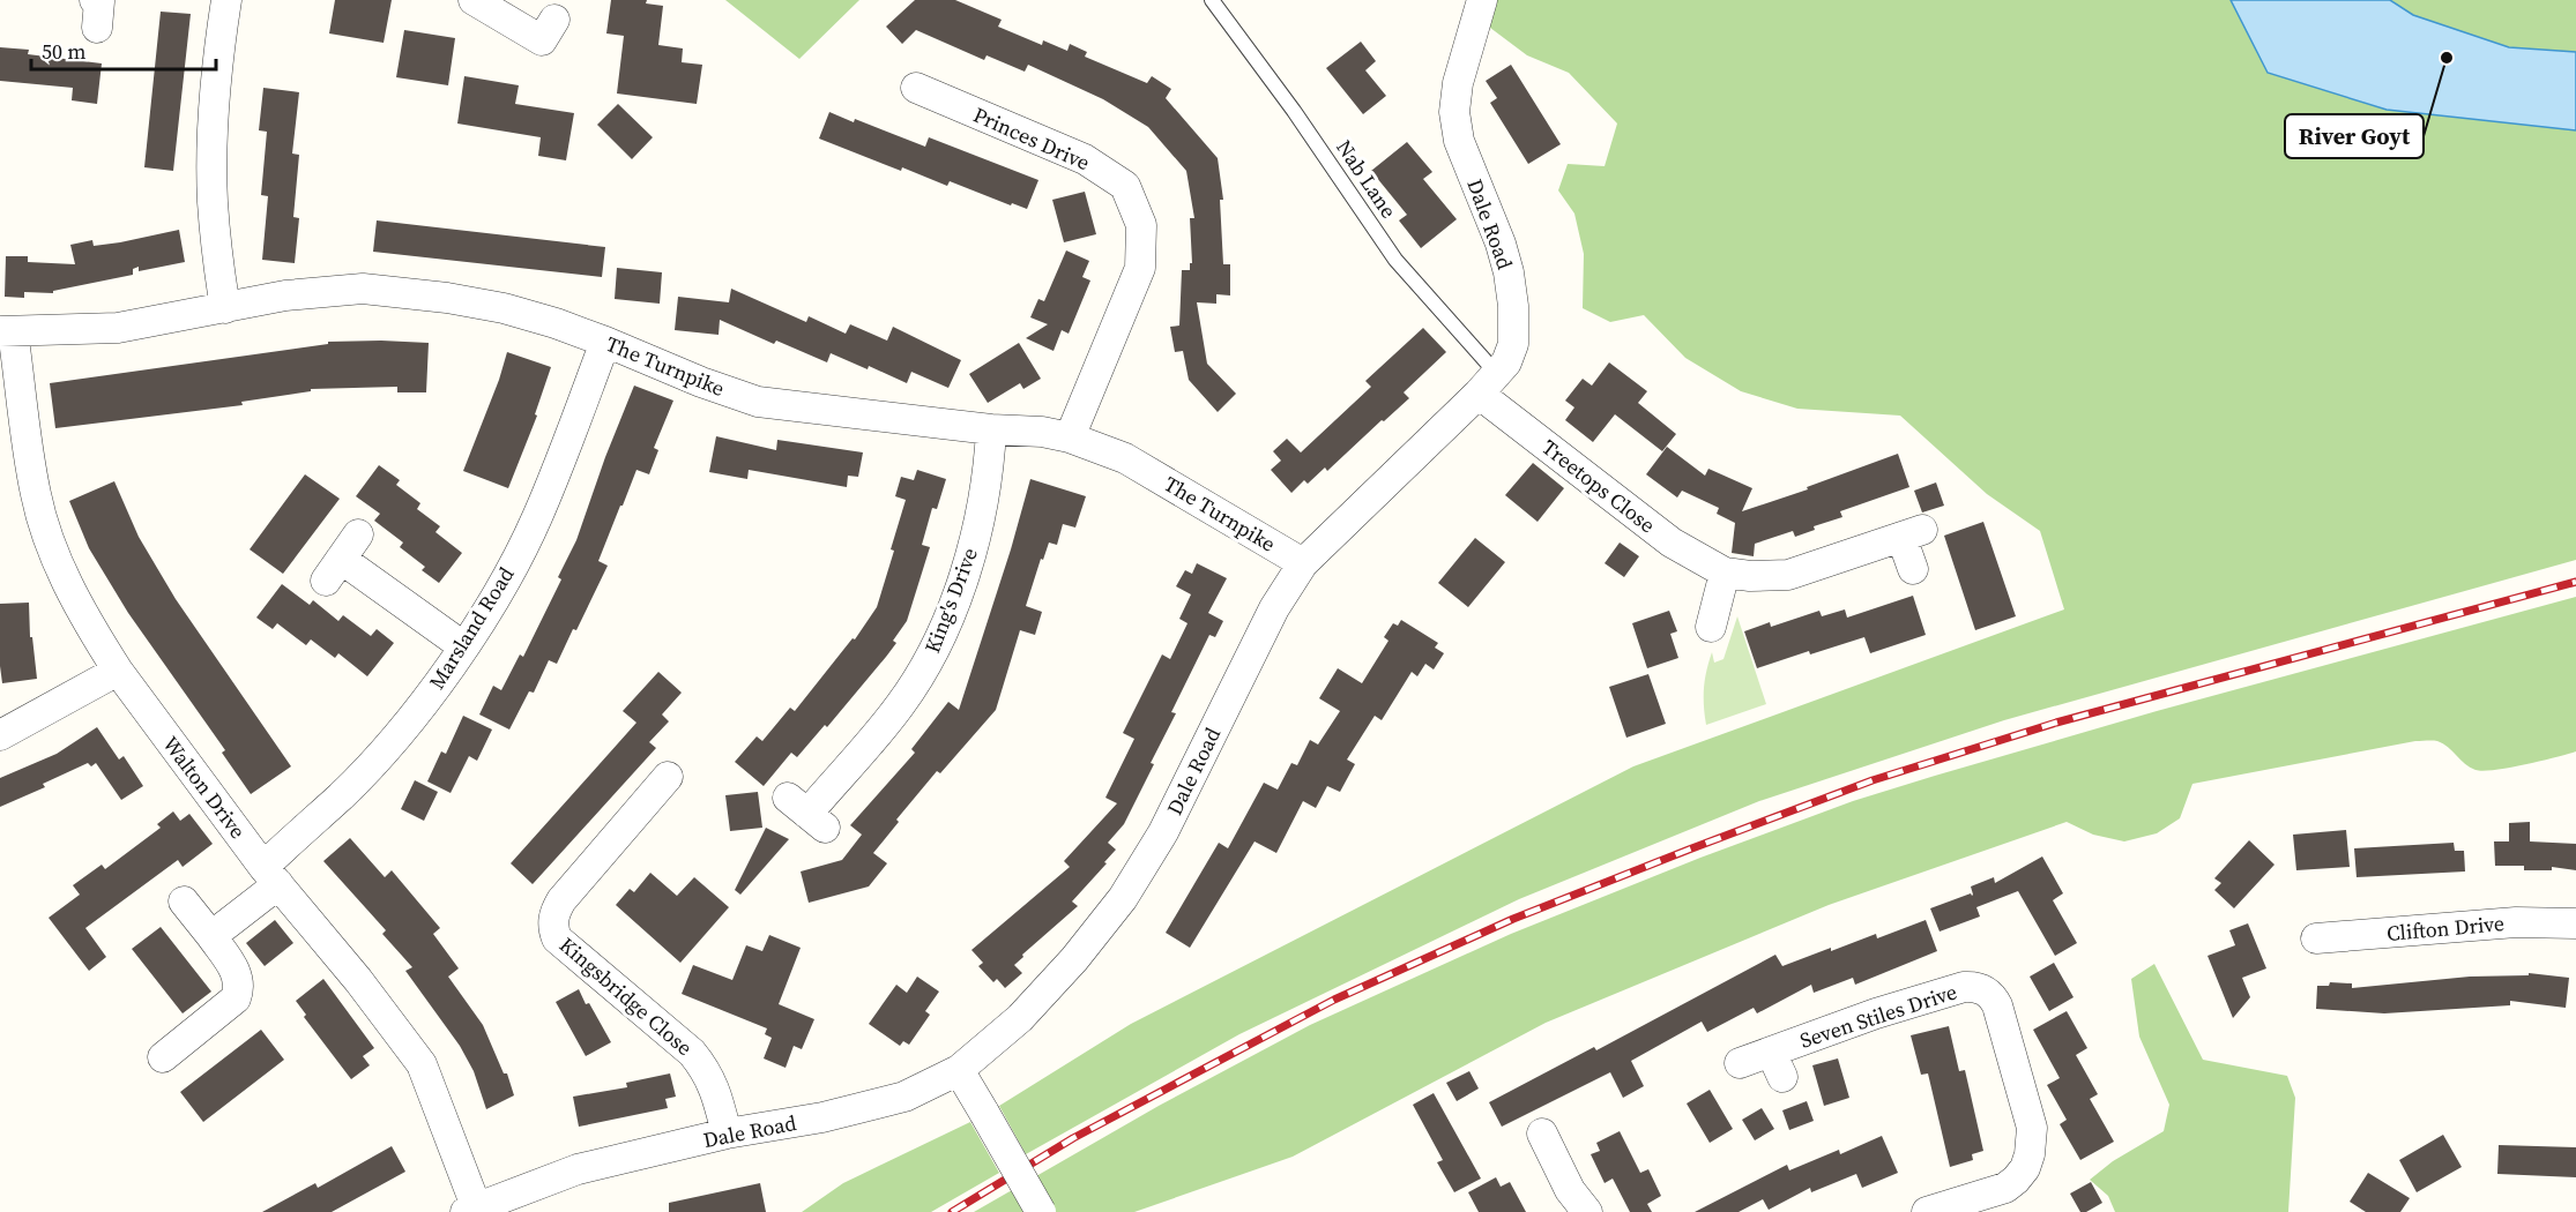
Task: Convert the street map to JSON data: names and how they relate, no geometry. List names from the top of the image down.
{
  "streets": {
    "street": [
      "Princes Drive",
      "Dale Road",
      "The Turnpike",
      "Treetops Close",
      "King's Drive",
      "Marsland Road",
      "Walton Drive",
      "Clifton Drive",
      "Kingsbridge Close",
      "Seven Stiles Drive"
    ],
    "lane": ["Nab Lane"]
  },
  "crossings": [
    ["Princes Drive", "The Turnpike"],
    ["Nab Lane", "Dale Road"],
    ["Nab Lane", "Treetops Close"],
    ["Dale Road", "The Turnpike"],
    ["Dale Road", "Treetops Close"],
    ["Dale Road", "Walton Drive"],
    ["Dale Road", "Kingsbridge Close"],
    ["The Turnpike", "King's Drive"],
    ["The Turnpike", "Marsland Road"],
    ["The Turnpike", "Walton Drive"],
    ["Marsland Road", "Walton Drive"]
  ],
  "places": ["River Goyt"],
  "scale_bar": "50 m"
}
